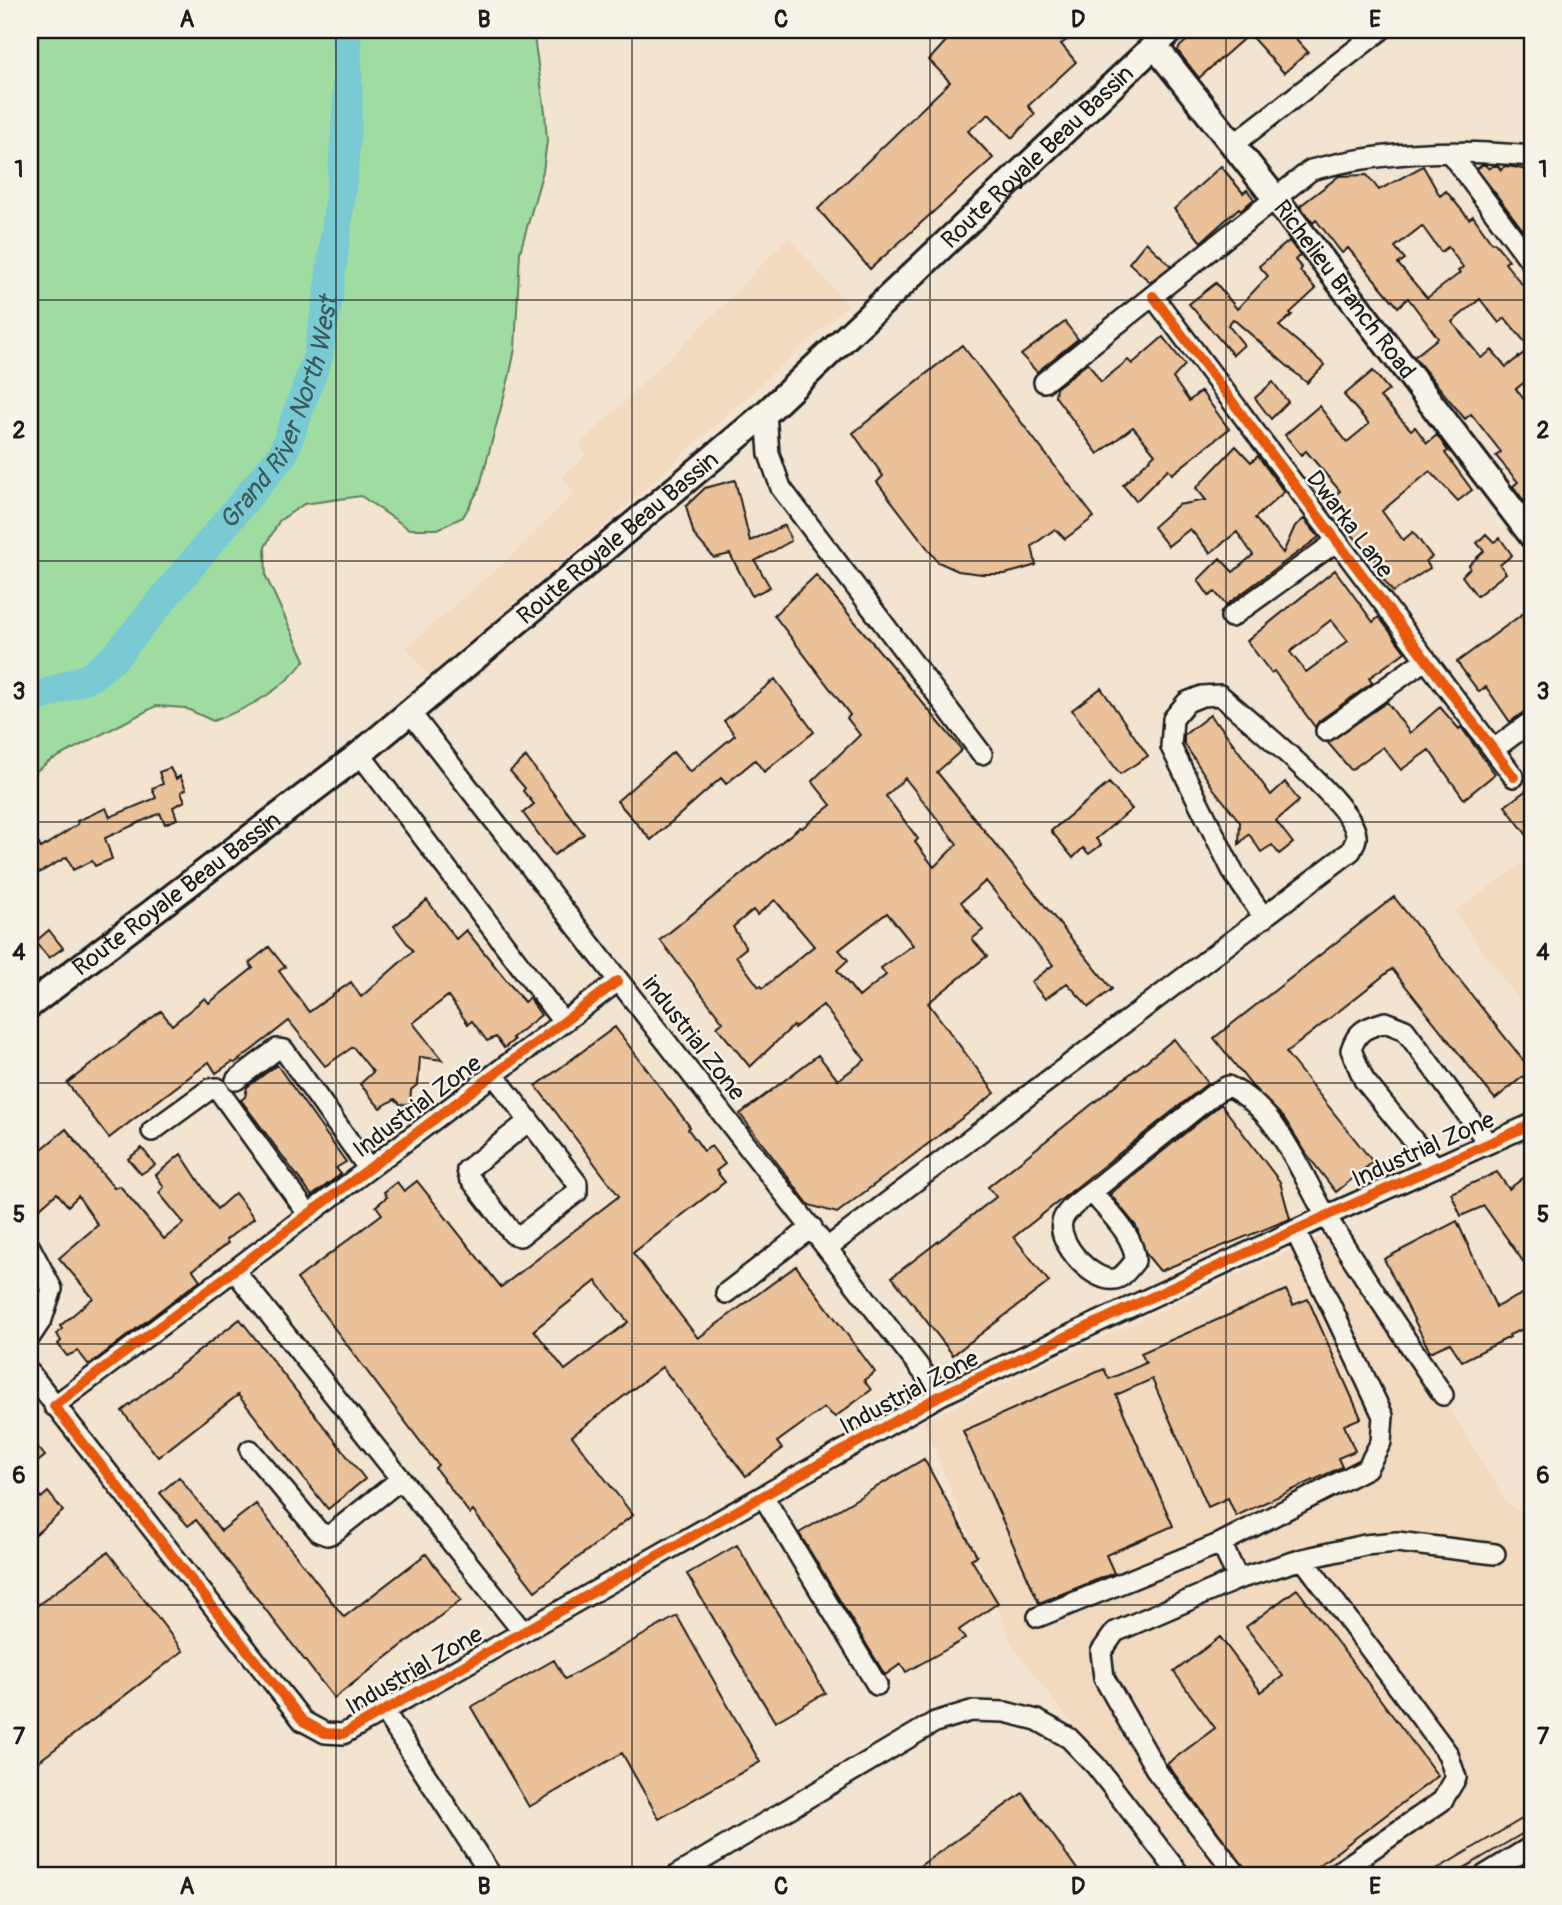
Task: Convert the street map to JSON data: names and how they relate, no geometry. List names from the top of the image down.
{
  "streets": {
    "main road": ["Route Royale Beau Bassin", "Richelieu Branch Road"],
    "street": ["Dwarka Lane", "industrial Zone", "Industrial Zone"]
  },
  "crossings": [
    ["Route Royale Beau Bassin", "Richelieu Branch Road"],
    ["Route Royale Beau Bassin", "industrial Zone"],
    ["industrial Zone", "Industrial Zone"]
  ],
  "water": ["Grand River North West"],
  "grid": {
    "columns": [
      "A",
      "B",
      "C",
      "D",
      "E"
    ],
    "rows": [
      "1",
      "2",
      "3",
      "4",
      "5",
      "6",
      "7"
    ]
  }
}
